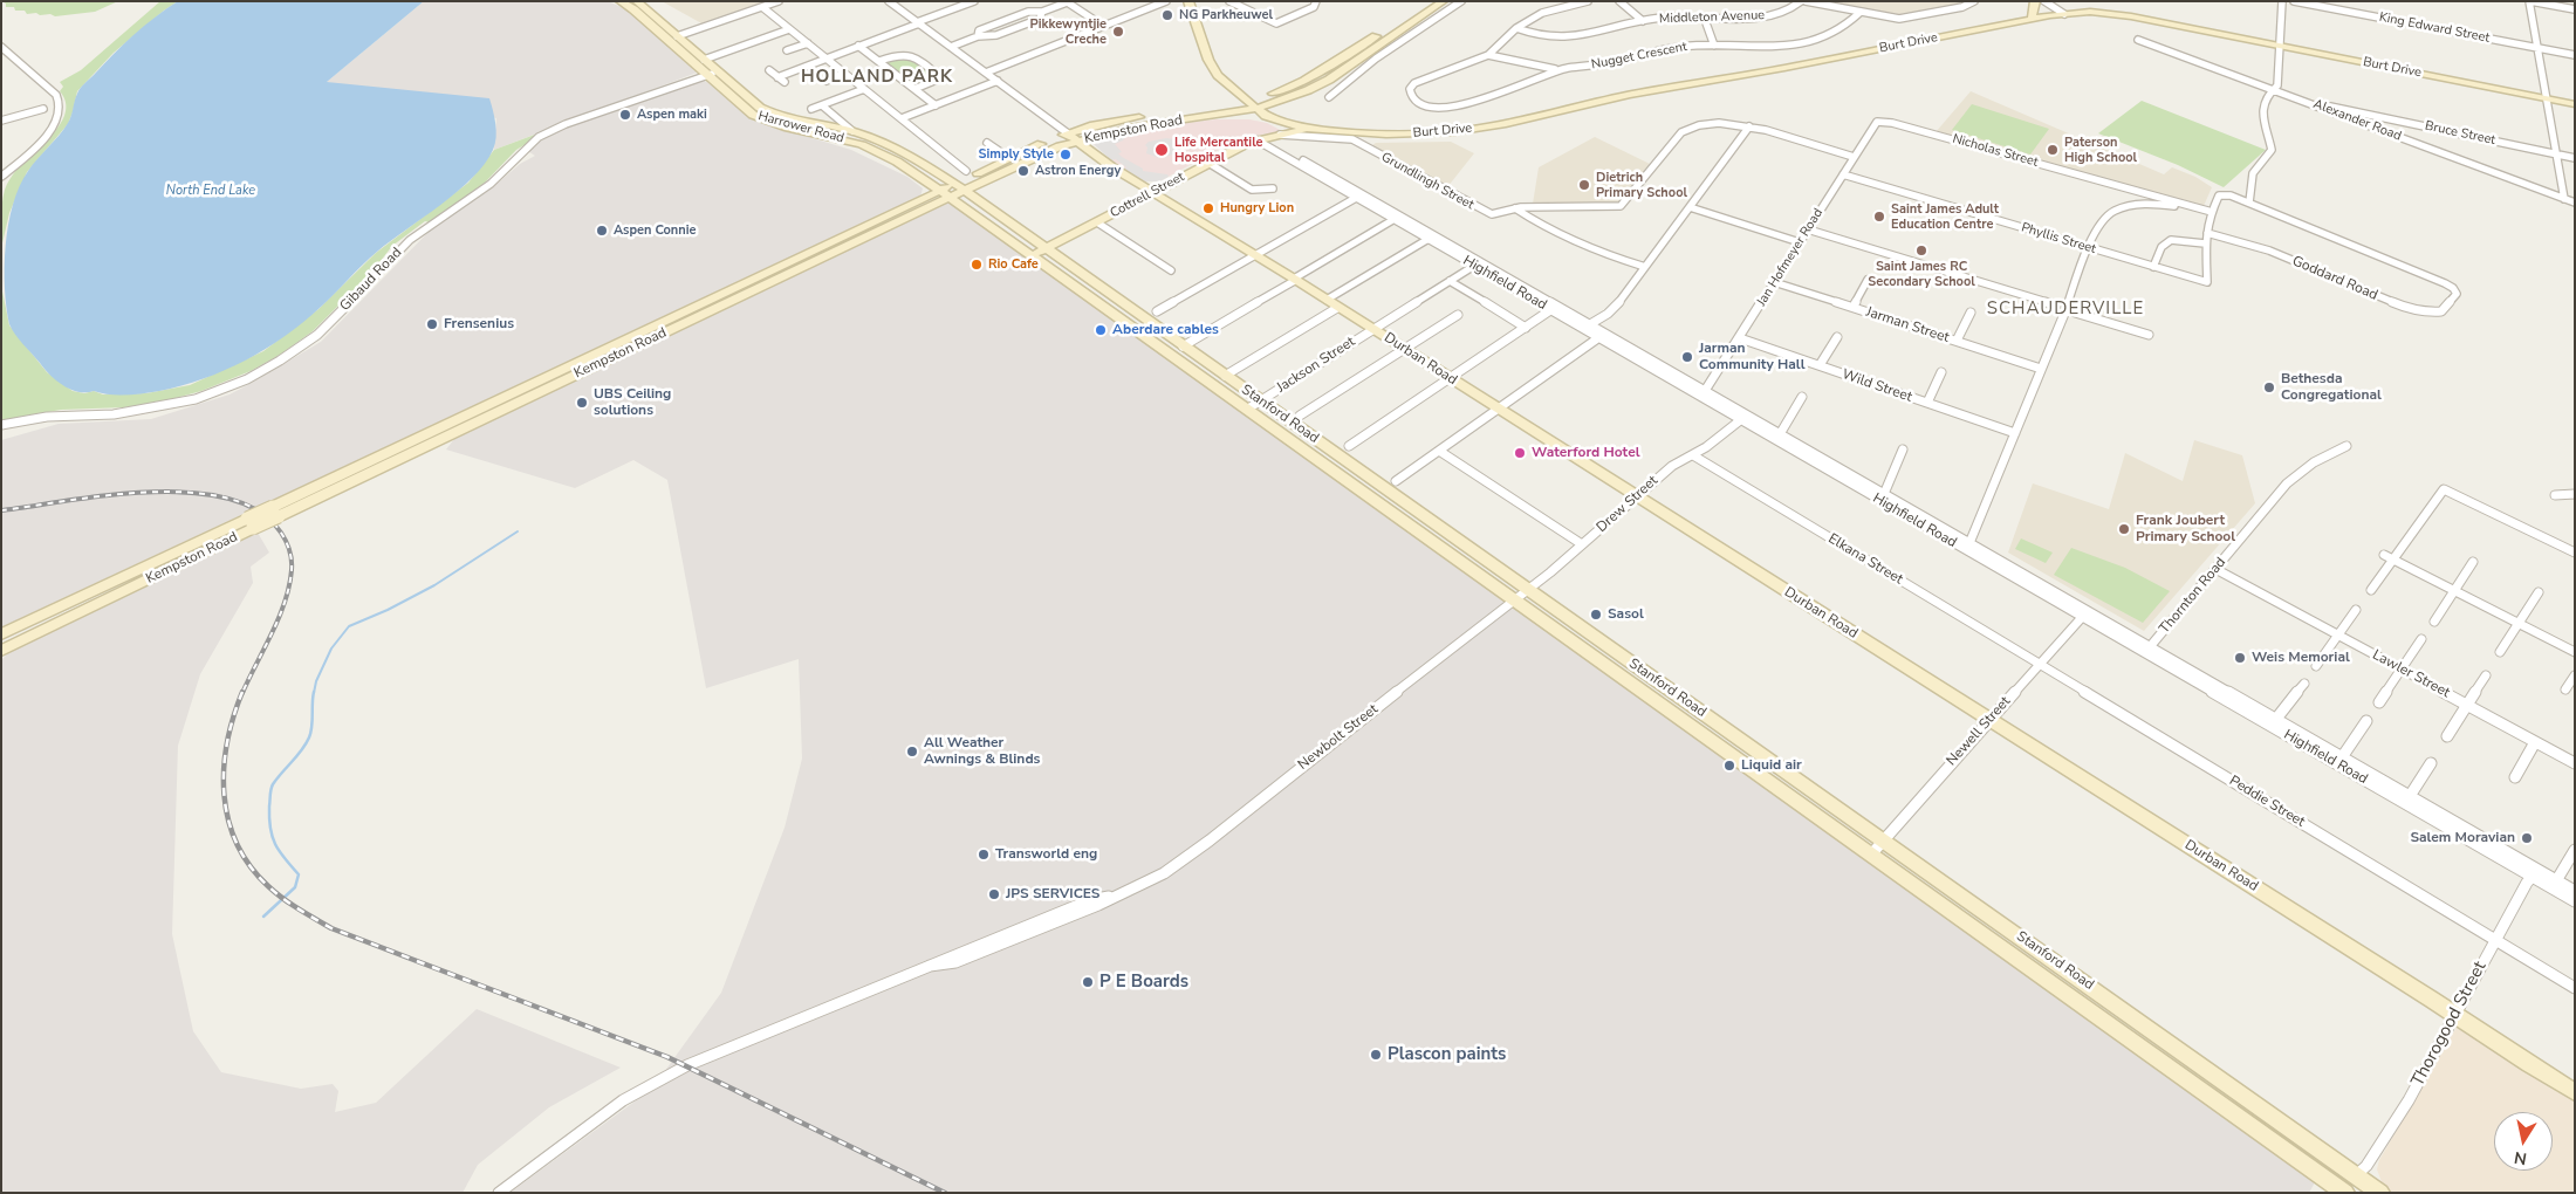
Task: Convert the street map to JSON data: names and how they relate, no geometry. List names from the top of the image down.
{
  "streets": {
    "main road": [
      "Burt Drive",
      "Harrower Road",
      "Kempston Road",
      "Cottrell Street",
      "Durban Road",
      "Stanford Road"
    ],
    "street": [
      "Middleton Avenue",
      "King Edward Street",
      "Nugget Crescent",
      "Alexander Road",
      "Bruce Street",
      "Nicholas Street",
      "Grundlingh Street",
      "Phyllis Street",
      "Jan Hofmeyer Road",
      "Goddard Road",
      "Gibaud Road",
      "Highfield Road",
      "Jarman Street",
      "Jackson Street",
      "Wild Street",
      "Drew Street",
      "Elkana Street",
      "Thornton Road",
      "Lawler Street",
      "Newell Street",
      "Newbolt Street",
      "Peddie Street",
      "Thorogood Street"
    ]
  },
  "crossings": [
    ["Burt Drive", "Kempston Road"],
    ["Burt Drive", "Cottrell Street"],
    ["Alexander Road", "Bruce Street"],
    ["Harrower Road", "Kempston Road"],
    ["Harrower Road", "Gibaud Road"],
    ["Harrower Road", "Stanford Road"],
    ["Kempston Road", "Durban Road"],
    ["Kempston Road", "Stanford Road"],
    ["Nicholas Street", "Jan Hofmeyer Road"],
    ["Grundlingh Street", "Cottrell Street"],
    ["Grundlingh Street", "Jan Hofmeyer Road"],
    ["Cottrell Street", "Highfield Road"],
    ["Cottrell Street", "Durban Road"],
    ["Cottrell Street", "Stanford Road"],
    ["Phyllis Street", "Jan Hofmeyer Road"],
    ["Jan Hofmeyer Road", "Highfield Road"],
    ["Jan Hofmeyer Road", "Jarman Street"],
    ["Jan Hofmeyer Road", "Wild Street"],
    ["Highfield Road", "Jackson Street"],
    ["Highfield Road", "Drew Street"],
    ["Highfield Road", "Thornton Road"],
    ["Highfield Road", "Newell Street"],
    ["Highfield Road", "Thorogood Street"],
    ["Durban Road", "Jackson Street"],
    ["Durban Road", "Drew Street"],
    ["Durban Road", "Newell Street"],
    ["Durban Road", "Thorogood Street"],
    ["Jackson Street", "Stanford Road"],
    ["Stanford Road", "Drew Street"],
    ["Stanford Road", "Newell Street"],
    ["Stanford Road", "Newbolt Street"],
    ["Stanford Road", "Thorogood Street"],
    ["Drew Street", "Elkana Street"],
    ["Drew Street", "Newbolt Street"],
    ["Elkana Street", "Newell Street"],
    ["Elkana Street", "Peddie Street"],
    ["Thornton Road", "Lawler Street"],
    ["Newell Street", "Peddie Street"],
    ["Peddie Street", "Thorogood Street"]
  ],
  "districts": ["HOLLAND PARK", "SCHAUDERVILLE"],
  "water": ["North End Lake"],
  "places": [
    "NG Parkheuwel",
    "Pikkewyntjie Creche",
    "Aspen maki",
    "Life Mercantile Hospital",
    "Paterson High School",
    "Simply Style",
    "Astron Energy",
    "Dietrich Primary School",
    "Hungry Lion",
    "Saint James Adult Education Centre",
    "Aspen Connie",
    "Saint James RC Secondary School",
    "Rio Cafe",
    "Frensenius",
    "Aberdare cables",
    "Jarman Community Hall",
    "Bethesda Congregational",
    "UBS Ceiling solutions",
    "Waterford Hotel",
    "Frank Joubert Primary School",
    "Sasol",
    "Weis Memorial",
    "All Weather Awnings & Blinds",
    "Liquid air",
    "Salem Moravian",
    "Transworld eng",
    "JPS SERVICES",
    "P E Boards",
    "Plascon paints"
  ],
  "north": "bottom"
}
